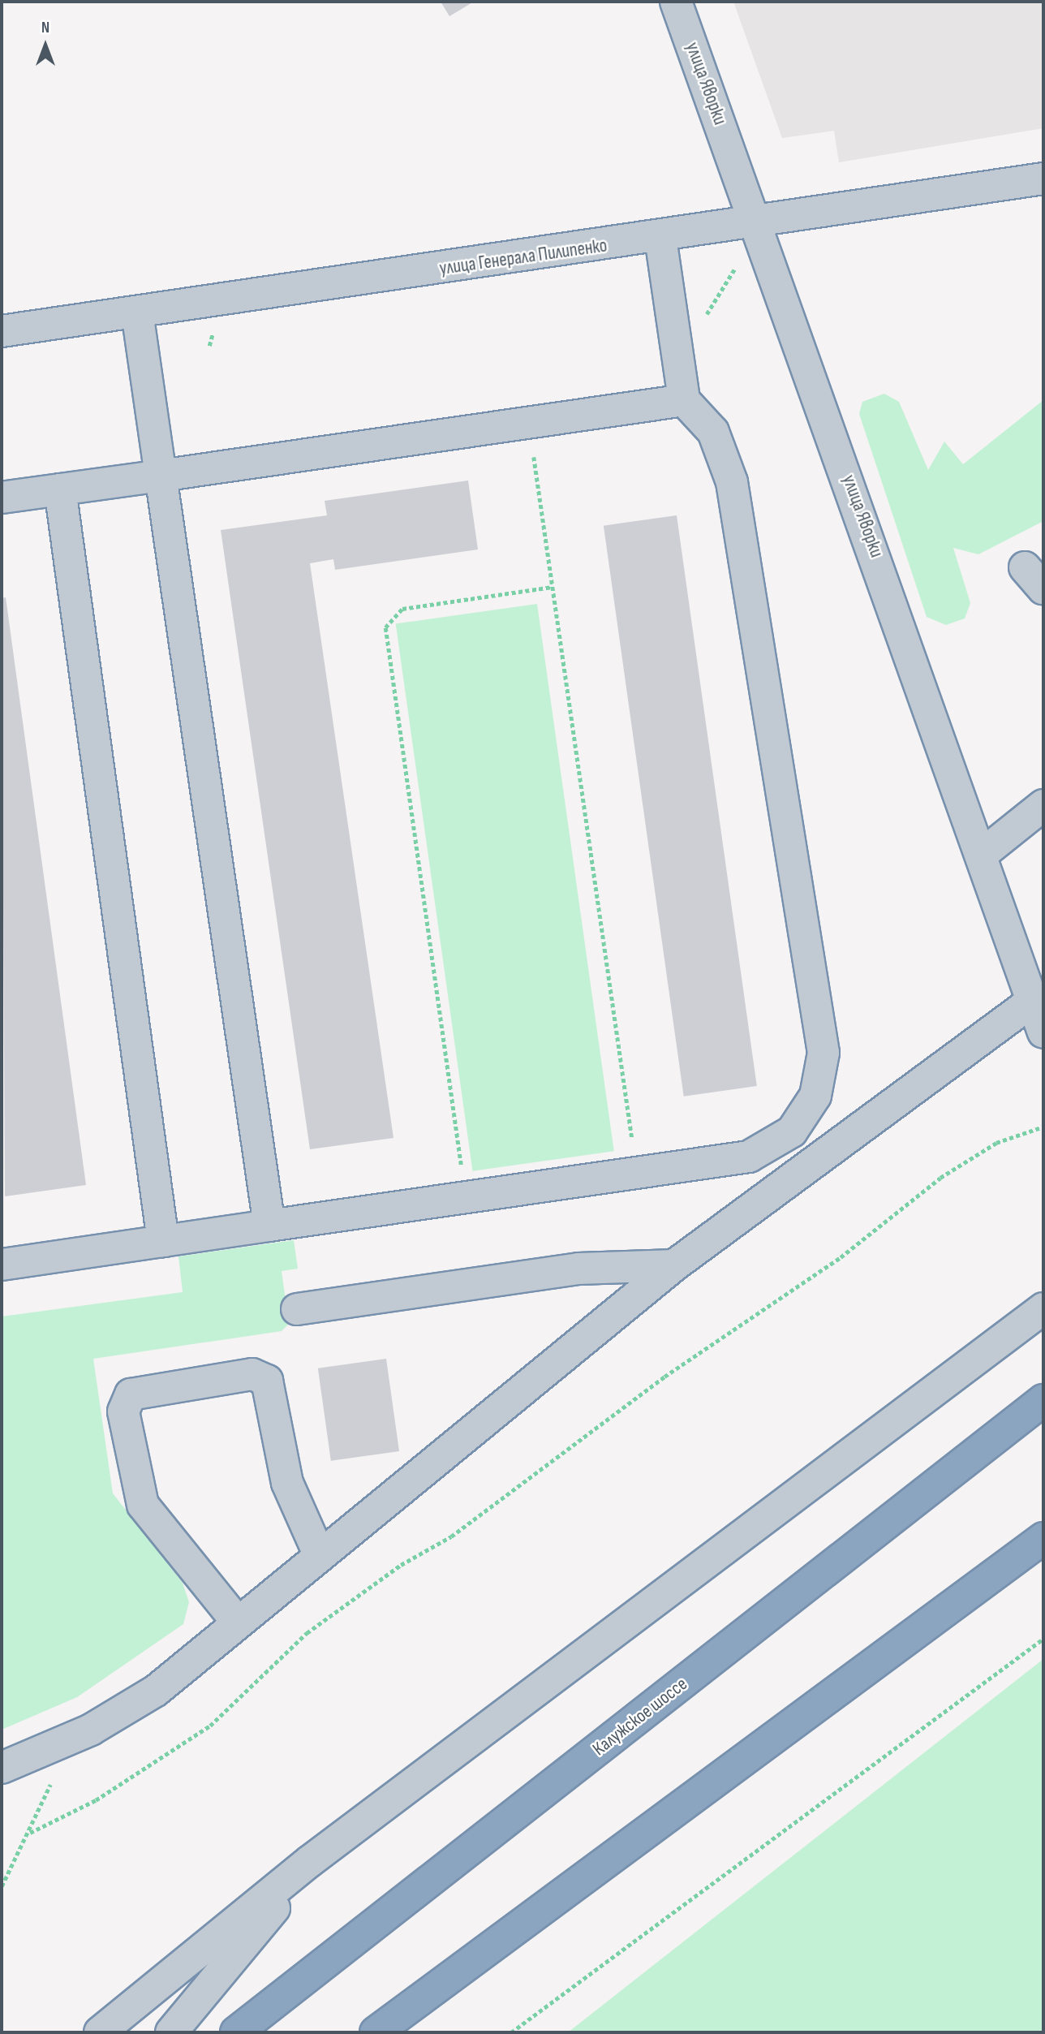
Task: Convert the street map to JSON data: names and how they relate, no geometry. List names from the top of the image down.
{
  "streets": {
    "highway": ["Калужское шоссе"],
    "street": ["улица Яворки", "улица Генерала Пилипенко"]
  },
  "crossings": [
    ["улица Яворки", "улица Генерала Пилипенко"]
  ],
  "north": "top"
}
